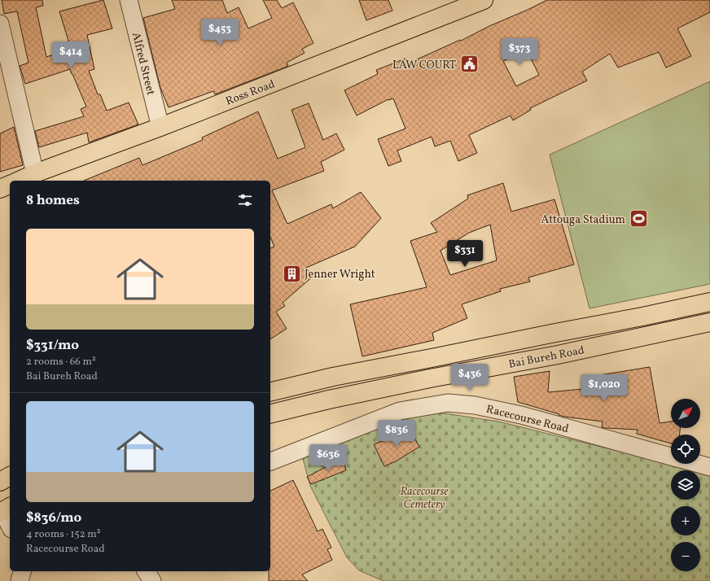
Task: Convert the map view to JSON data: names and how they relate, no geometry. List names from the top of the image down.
{
  "streets": {
    "main road": ["Ross Road", "Bai Bureh Road"],
    "street": ["Alfred Street", "Racecourse Road"]
  },
  "crossings": [
    ["Alfred Street", "Ross Road"]
  ],
  "parks": ["Racecourse Cemetery"],
  "places": {
    "public building": ["LAW COURT"],
    "sports": ["Attouga Stadium"],
    "building": ["Jenner Wright"]
  },
  "north": "top right",
  "page": {
    "price": [
      "$453",
      "$373",
      "$414",
      "$331",
      "$436",
      "$1,020",
      "$836",
      "$636"
    ],
    "heading": "8 homes",
    "list": [
      {
        "name": "$331/mo",
        "note": "2 rooms · 66 m² · Bai Bureh Road"
      },
      {
        "name": "$836/mo",
        "note": "4 rooms · 152 m² · Racecourse Road"
      }
    ],
    "map_buttons": ["+", "−"]
  }
}
